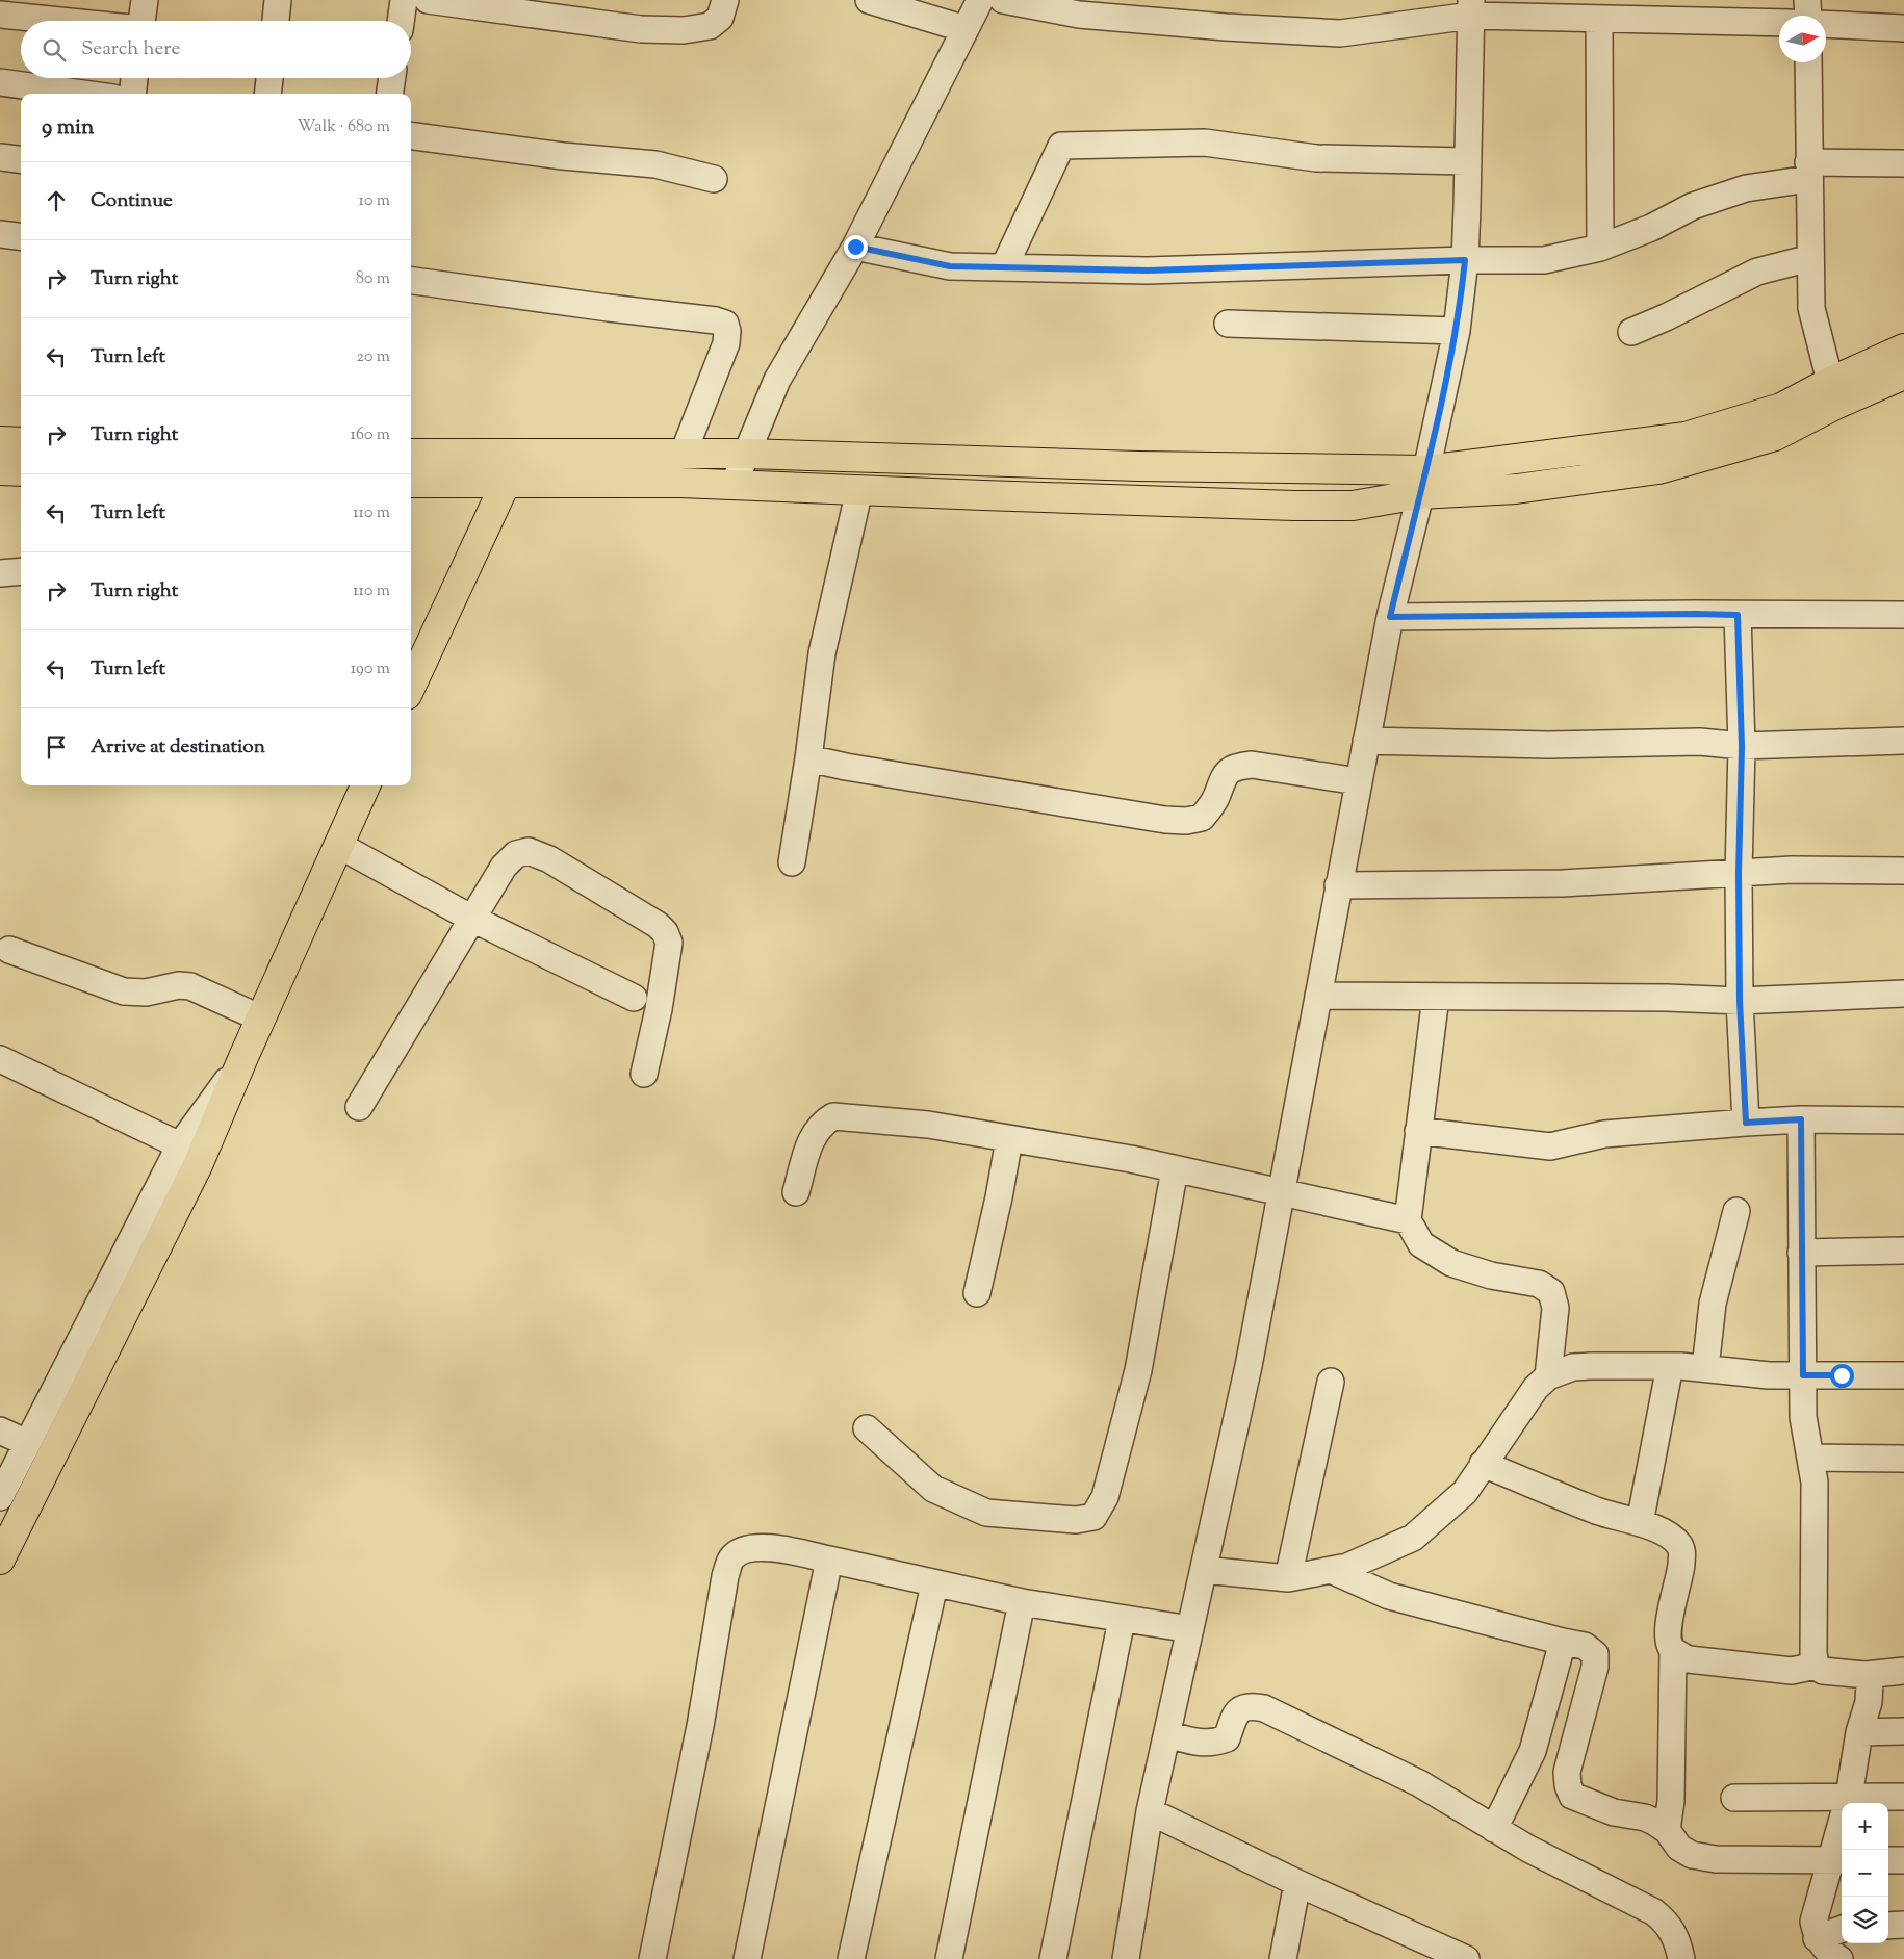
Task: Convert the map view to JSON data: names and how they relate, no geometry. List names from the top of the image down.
{
  "north": "right",
  "page": {
    "search": "Search here",
    "heading": ["9 min", "Walk · 680 m"],
    "list": [
      ["Continue", "10 m"],
      ["Turn right", "80 m"],
      ["Turn left", "20 m"],
      ["Turn right", "160 m"],
      ["Turn left", "110 m"],
      ["Turn right", "110 m"],
      ["Turn left", "190 m"],
      "Arrive at destination"
    ],
    "map_buttons": ["+", "−"]
  }
}
